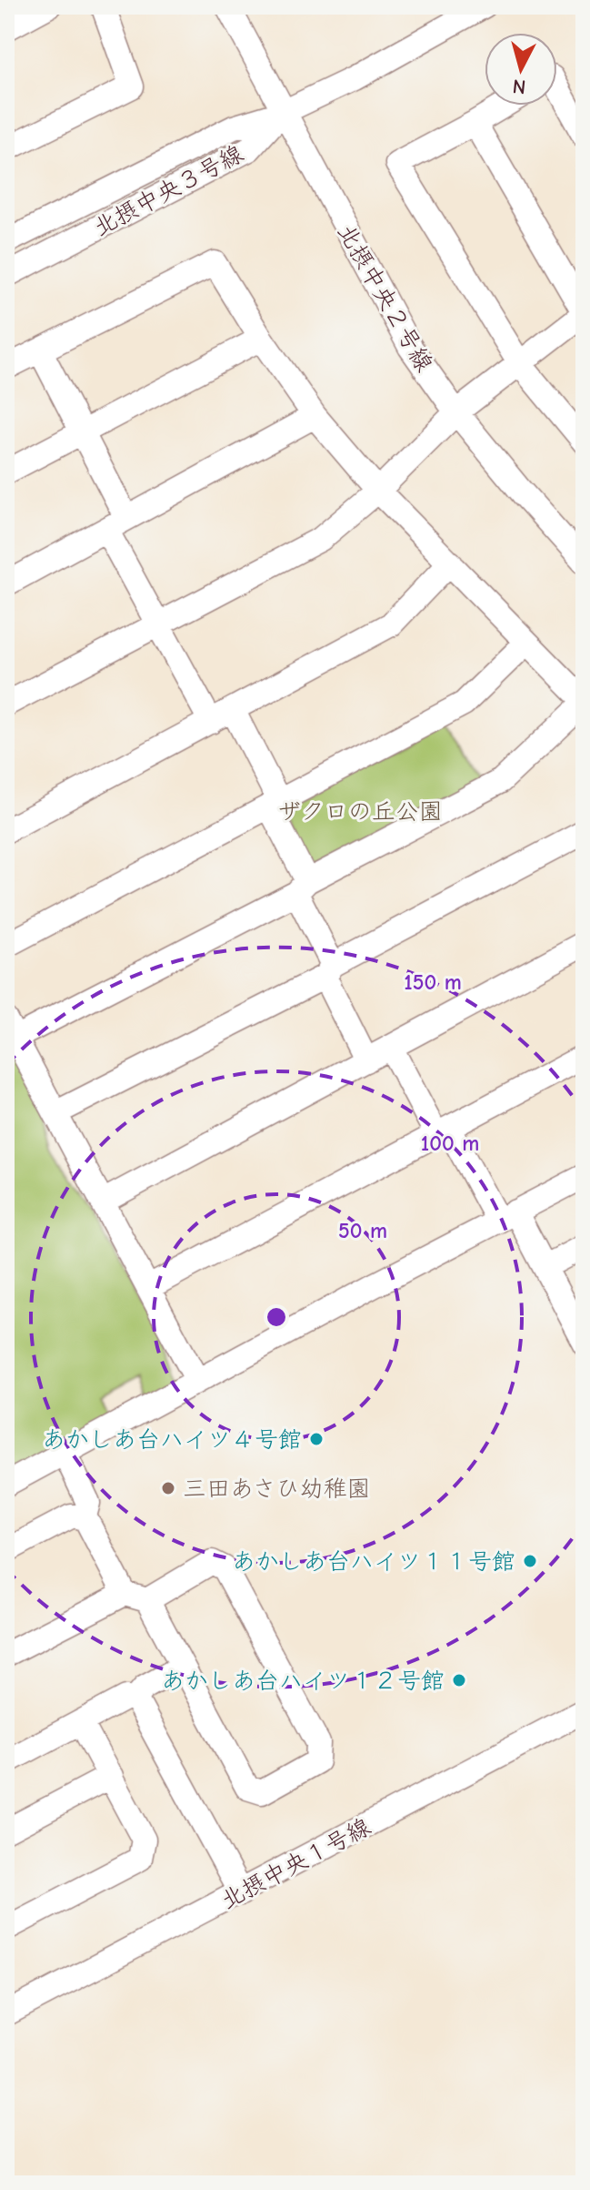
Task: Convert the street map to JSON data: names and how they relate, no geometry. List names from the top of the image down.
{
  "streets": {
    "street": ["北摂中央３号線", "北摂中央２号線", "北摂中央１号線"]
  },
  "crossings": [
    ["北摂中央３号線", "北摂中央２号線"]
  ],
  "parks": ["ザクロの丘公園"],
  "places": [
    "あかしあ台ハイツ４号館",
    "三田あさひ幼稚園",
    "あかしあ台ハイツ１１号館",
    "あかしあ台ハイツ１２号館"
  ],
  "north": "bottom",
  "rings": ["150 m", "100 m", "50 m"]
}
